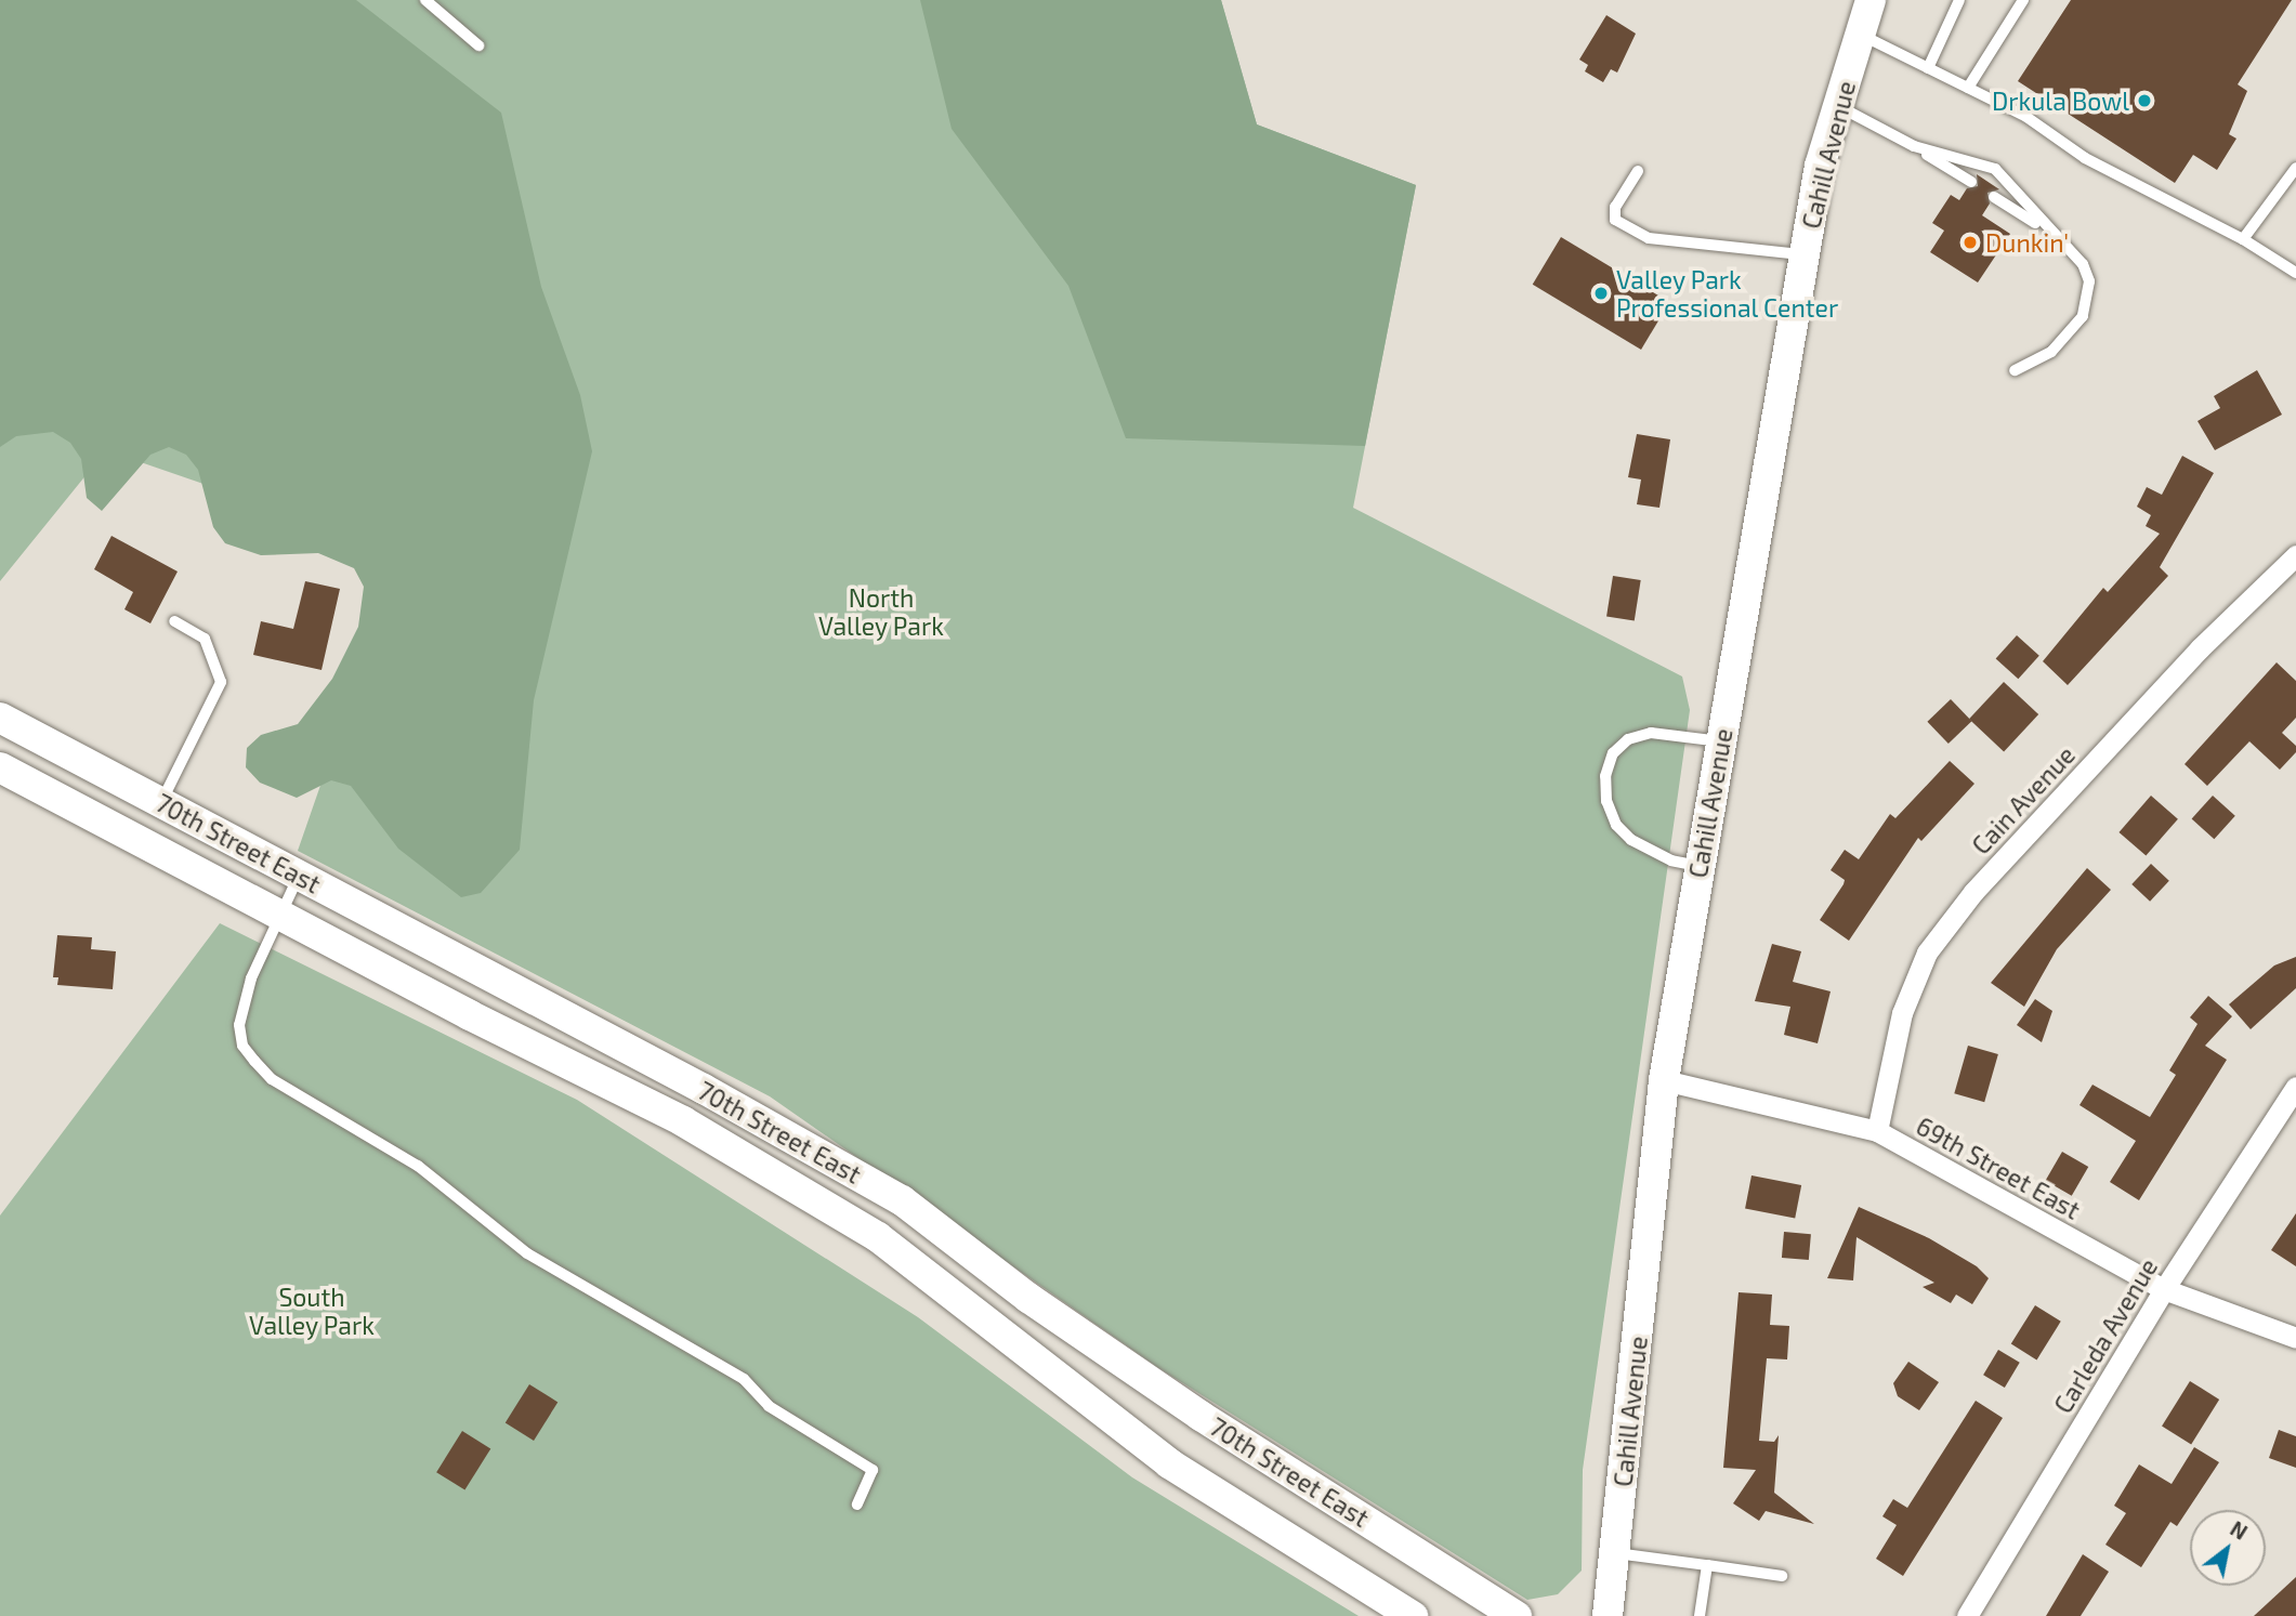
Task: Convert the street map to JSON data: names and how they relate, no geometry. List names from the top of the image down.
{
  "streets": {
    "main road": ["Cahill Avenue", "70th Street East"],
    "street": ["Cain Avenue", "69th Street East", "Carleda Avenue"]
  },
  "crossings": [
    ["Cahill Avenue", "69th Street East"],
    ["Cain Avenue", "69th Street East"],
    ["69th Street East", "Carleda Avenue"]
  ],
  "parks": ["North Valley Park", "South Valley Park"],
  "places": ["Drkula Bowl", "Dunkin'", "Valley Park Professional Center"],
  "north": "top right"
}
